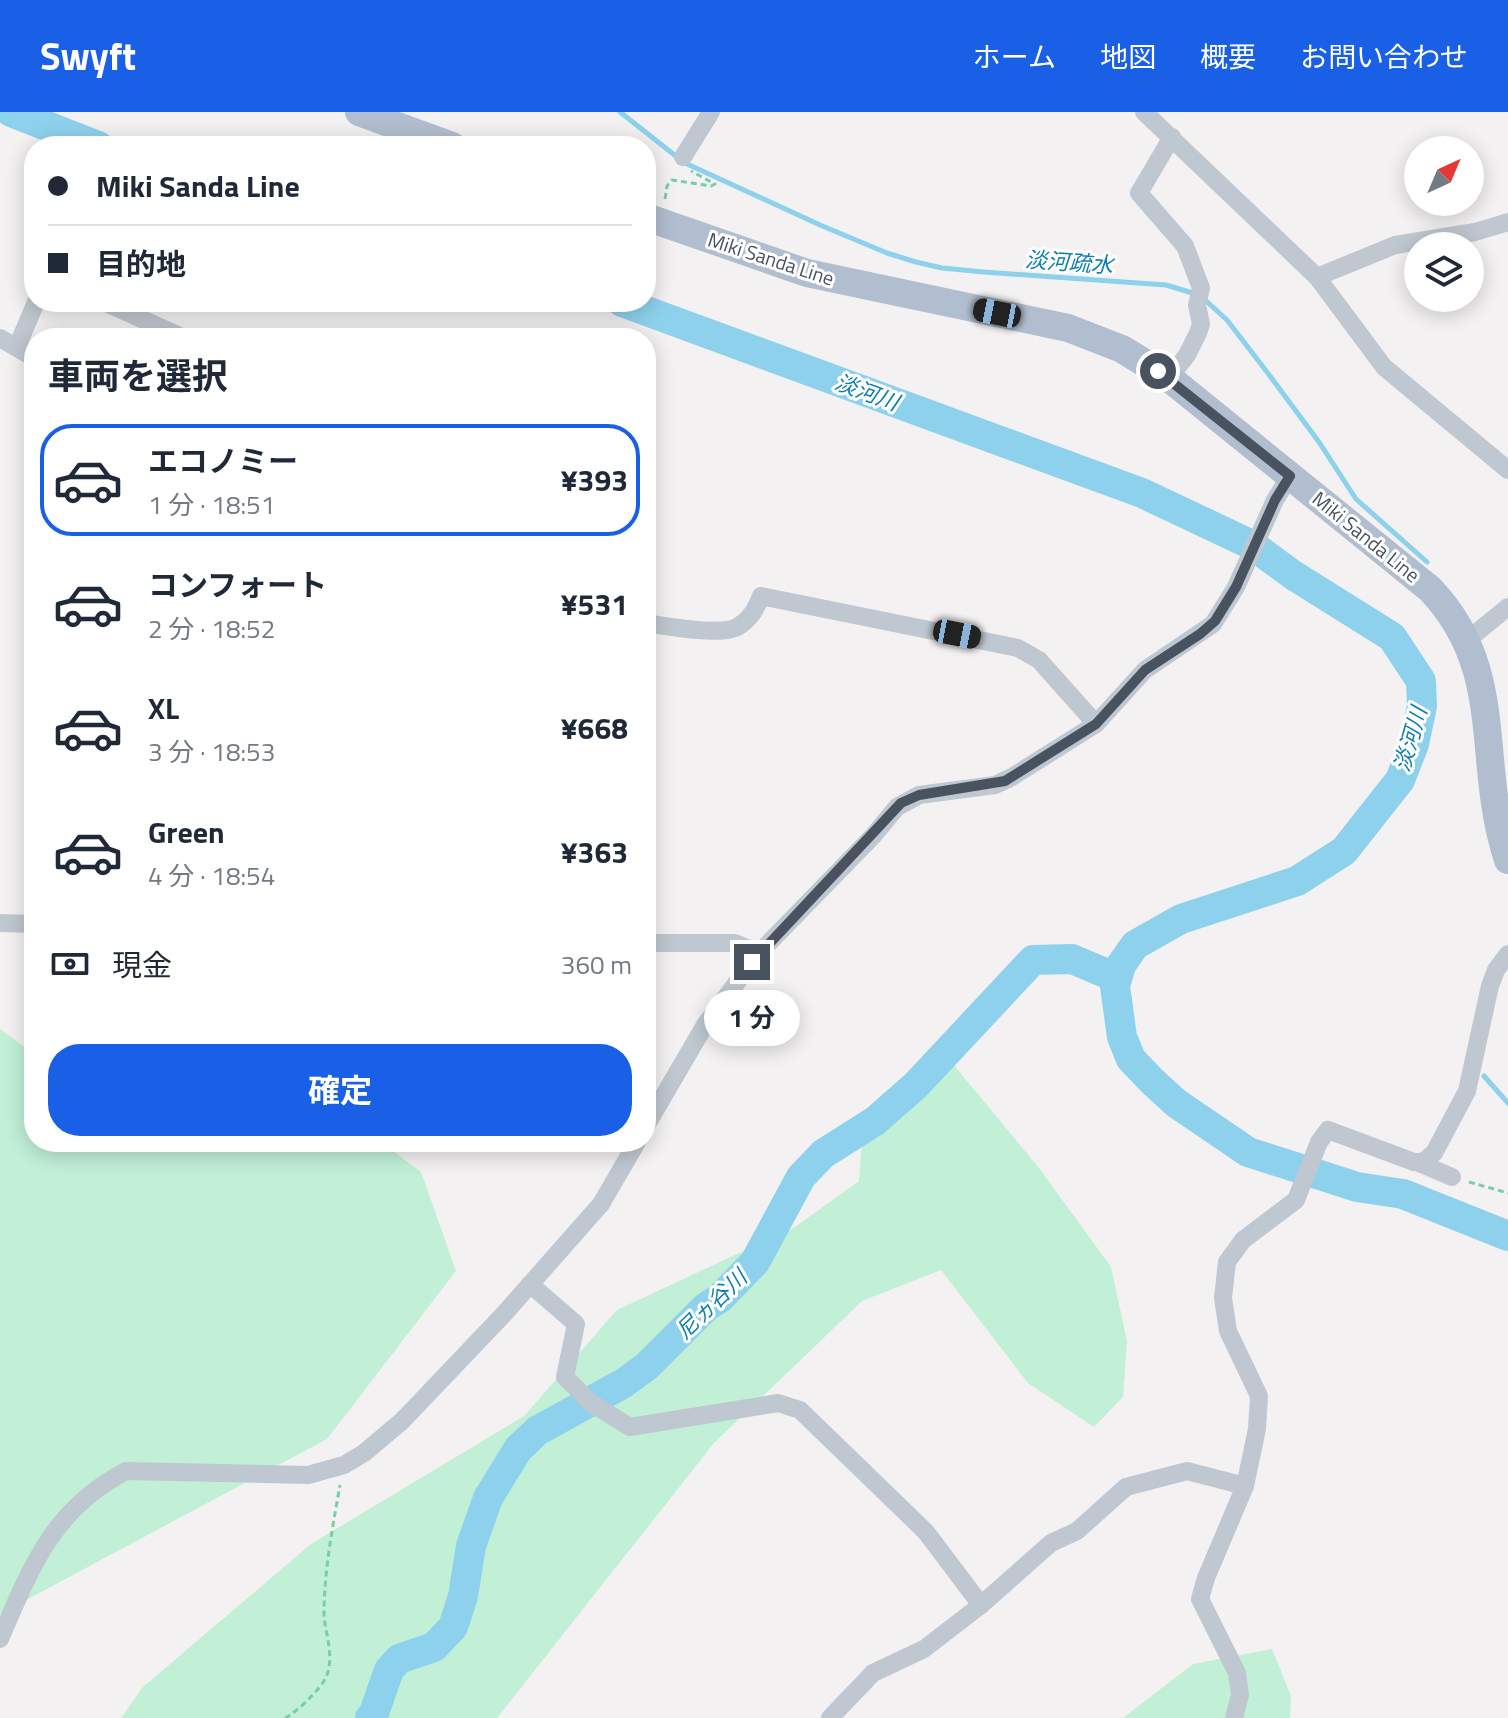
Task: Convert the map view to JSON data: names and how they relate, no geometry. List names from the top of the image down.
{
  "streets": {
    "main road": ["Miki Sanda Line"]
  },
  "water": ["淡河疏水", "淡河川", "尼ヵ谷川"],
  "north": "top right",
  "page": {
    "header": "Swyft",
    "nav": [
      "ホーム",
      "地図",
      "概要",
      "お問い合わせ"
    ],
    "banner": ["Miki Sanda Line", "目的地"],
    "heading": "車両を選択",
    "list": [
      {
        "name": "エコノミー",
        "note": "1 分 · 18:51",
        "value": "¥393"
      },
      {
        "name": "コンフォート",
        "note": "2 分 · 18:52",
        "value": "¥531"
      },
      {
        "name": "XL",
        "note": "3 分 · 18:53",
        "value": "¥668"
      },
      {
        "name": "Green",
        "note": "4 分 · 18:54",
        "value": "¥363"
      }
    ],
    "pay": ["現金", "360 m"],
    "bubble": "1 分",
    "buttons": "確定"
  }
}
